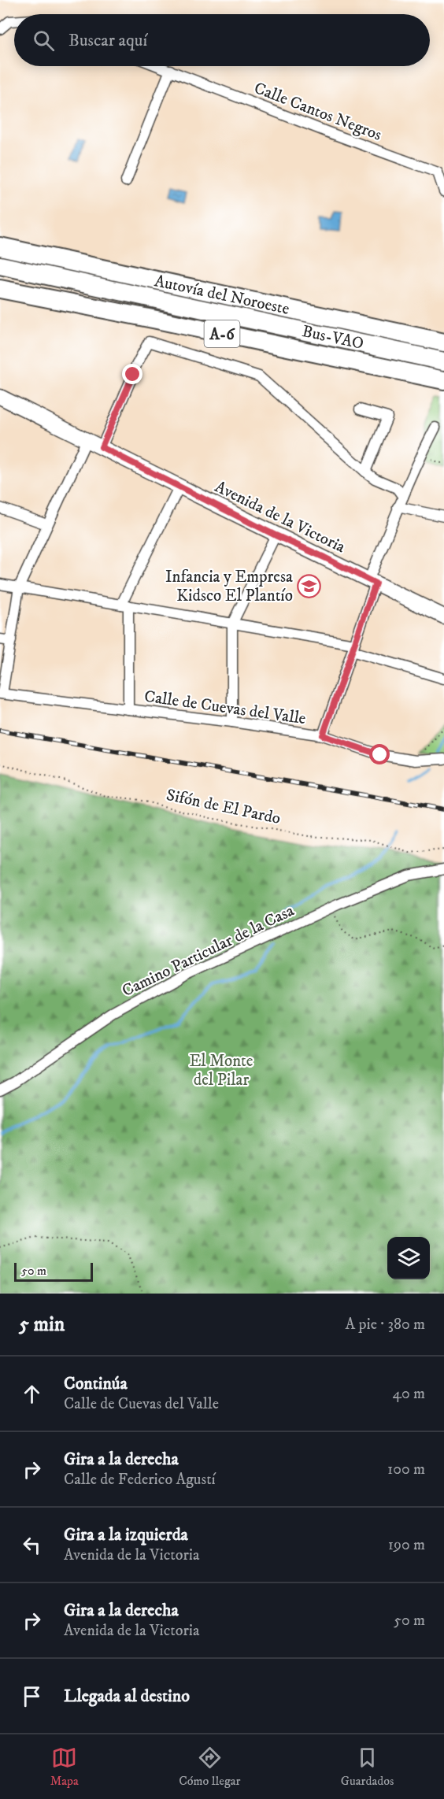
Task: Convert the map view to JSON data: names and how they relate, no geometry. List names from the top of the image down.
{
  "streets": {
    "highway": ["Autovía del Noroeste", "A-6", "Bus-VAO"],
    "street": [
      "Calle Cantos Negros",
      "Avenida de la Victoria",
      "Calle de Cuevas del Valle",
      "Camino Particular de la Casa"
    ],
    "path": ["Sifón de El Pardo"]
  },
  "parks": ["El Monte del Pilar"],
  "places": {
    "school or university": ["Infancia y Empresa Kidsco El Plantío"]
  },
  "scale_bar": "50 m",
  "page": {
    "search": "Buscar aquí",
    "scale": "50 m",
    "heading": ["5 min", "A pie · 380 m"],
    "list": [
      ["Continúa", "Calle de Cuevas del Valle", "40 m"],
      ["Gira a la derecha", "Calle de Federico Agustí", "100 m"],
      ["Gira a la izquierda", "Avenida de la Victoria", "190 m"],
      ["Gira a la derecha", "Avenida de la Victoria", "50 m"],
      "Llegada al destino"
    ],
    "nav": ["Mapa", "Cómo llegar", "Guardados"]
  }
}
